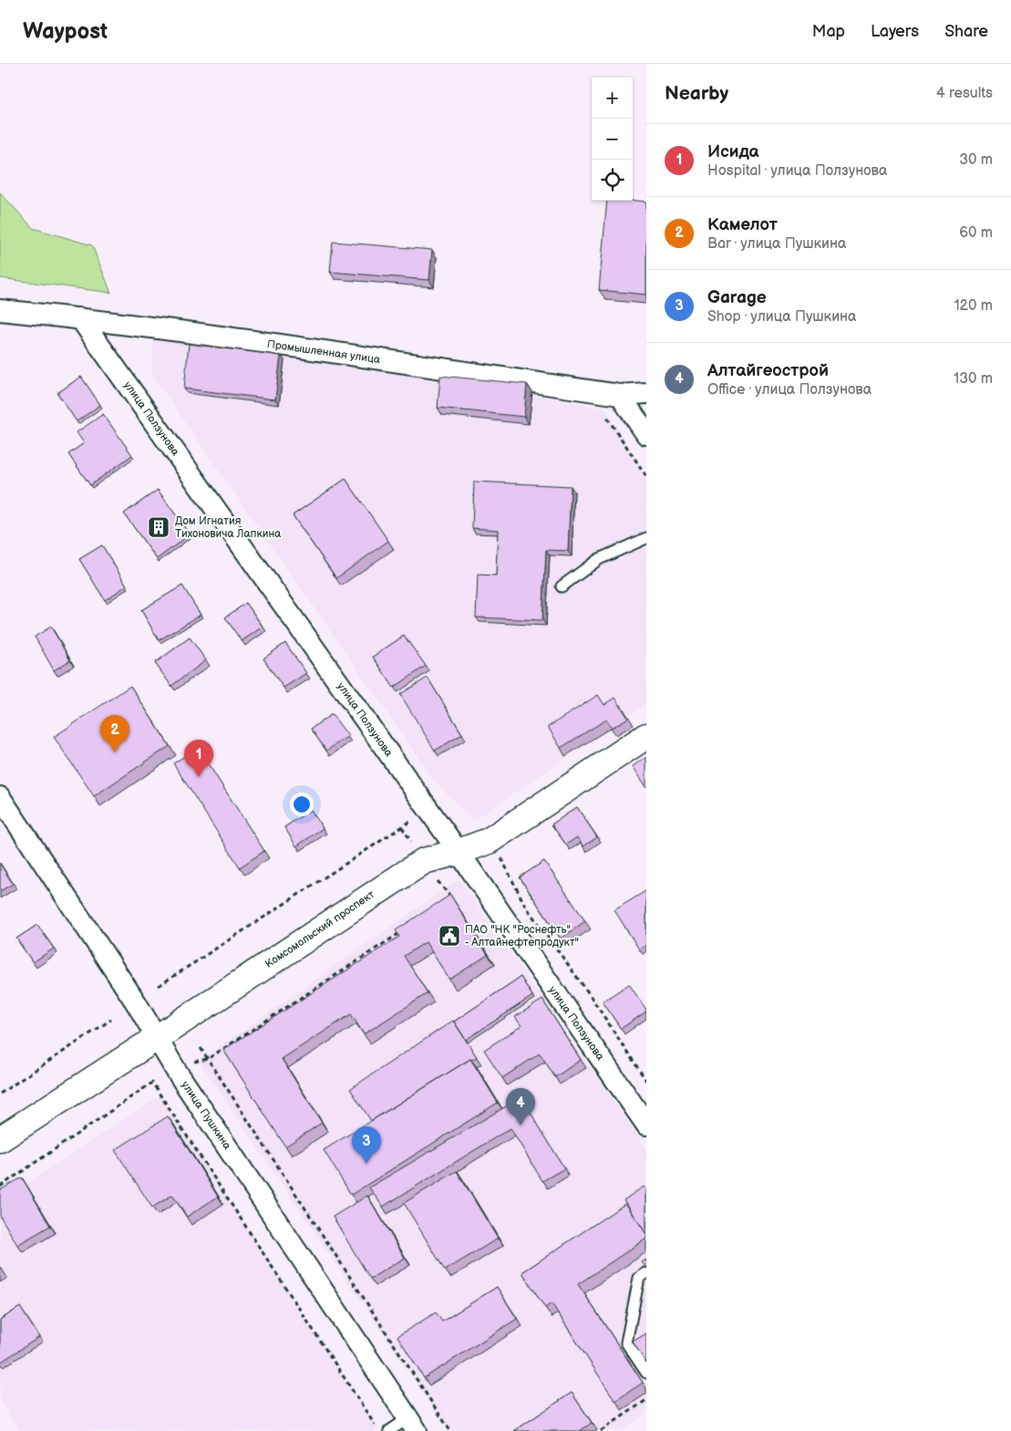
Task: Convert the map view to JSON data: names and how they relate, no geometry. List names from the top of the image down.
{
  "streets": {
    "street": [
      "Промышленная улица",
      "улица Ползунова",
      "Комсомольский проспект",
      "улица Пушкина"
    ]
  },
  "crossings": [
    ["Промышленная улица", "улица Ползунова"],
    ["улица Ползунова", "Комсомольский проспект"],
    ["Комсомольский проспект", "улица Пушкина"]
  ],
  "places": {
    "building": ["Дом Игнатия Тихоновича Лапкина"],
    "public building": ["ПАО \"НК \"Роснефть\" - Алтайнефтепродукт\""]
  },
  "page": {
    "header": "Waypost",
    "nav": ["Map", "Layers", "Share"],
    "heading": ["Nearby", "4 results"],
    "map_buttons": ["+", "−"],
    "list": [
      {
        "mark": "1",
        "name": "Исида",
        "note": "Hospital · улица Ползунова",
        "value": "30 m"
      },
      {
        "mark": "2",
        "name": "Камелот",
        "note": "Bar · улица Пушкина",
        "value": "60 m"
      },
      {
        "mark": "3",
        "name": "Garage",
        "note": "Shop · улица Пушкина",
        "value": "120 m"
      },
      {
        "mark": "4",
        "name": "Алтайгеострой",
        "note": "Office · улица Ползунова",
        "value": "130 m"
      }
    ],
    "pins": [
      "2",
      "1",
      "4",
      "3"
    ]
  }
}
